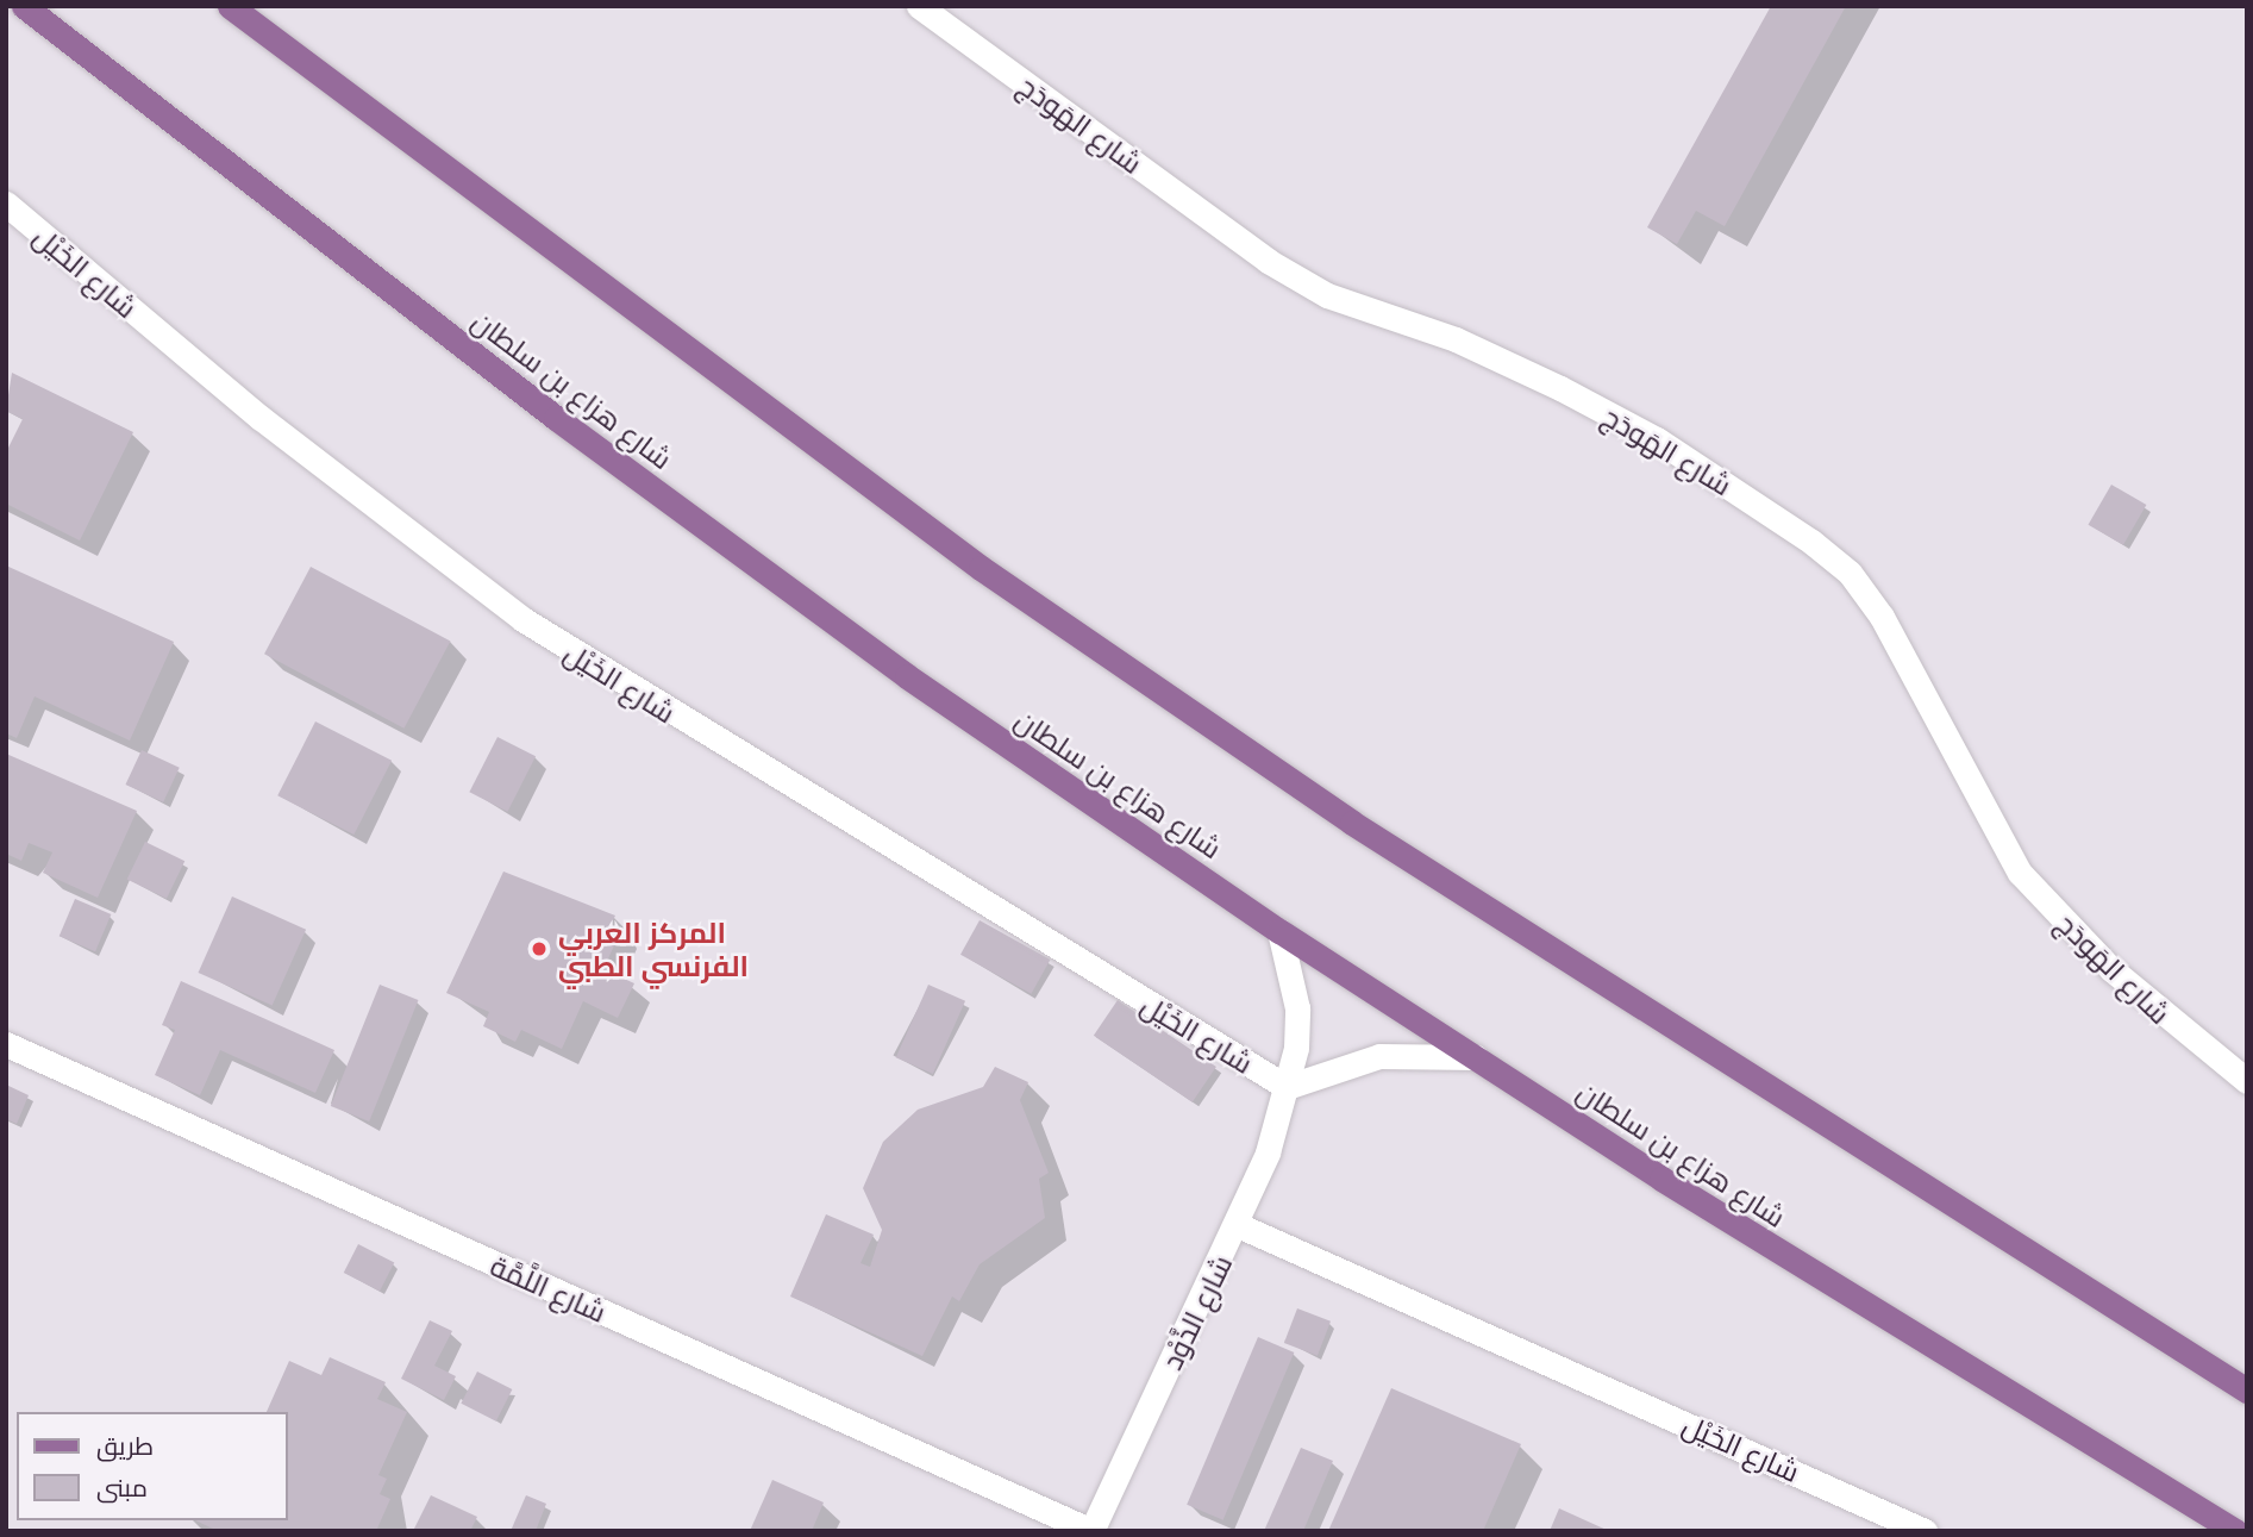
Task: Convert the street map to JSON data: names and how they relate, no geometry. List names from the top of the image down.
{
  "streets": {
    "main road": ["شارع هزاع بن سلطان"],
    "street": [
      "شارع الهَودَج",
      "شارع الخَيْل",
      "شارع اللَّمَّة",
      "شارع الذَّوْد"
    ]
  },
  "crossings": [
    ["شارع الخَيْل", "شارع الذَّوْد"],
    ["شارع هزاع بن سلطان", "شارع الذَّوْد"],
    ["شارع اللَّمَّة", "شارع الذَّوْد"]
  ],
  "places": ["المركز العربي الفرنسي الطبي"],
  "legend": ["طريق", "مبنى"]
}
